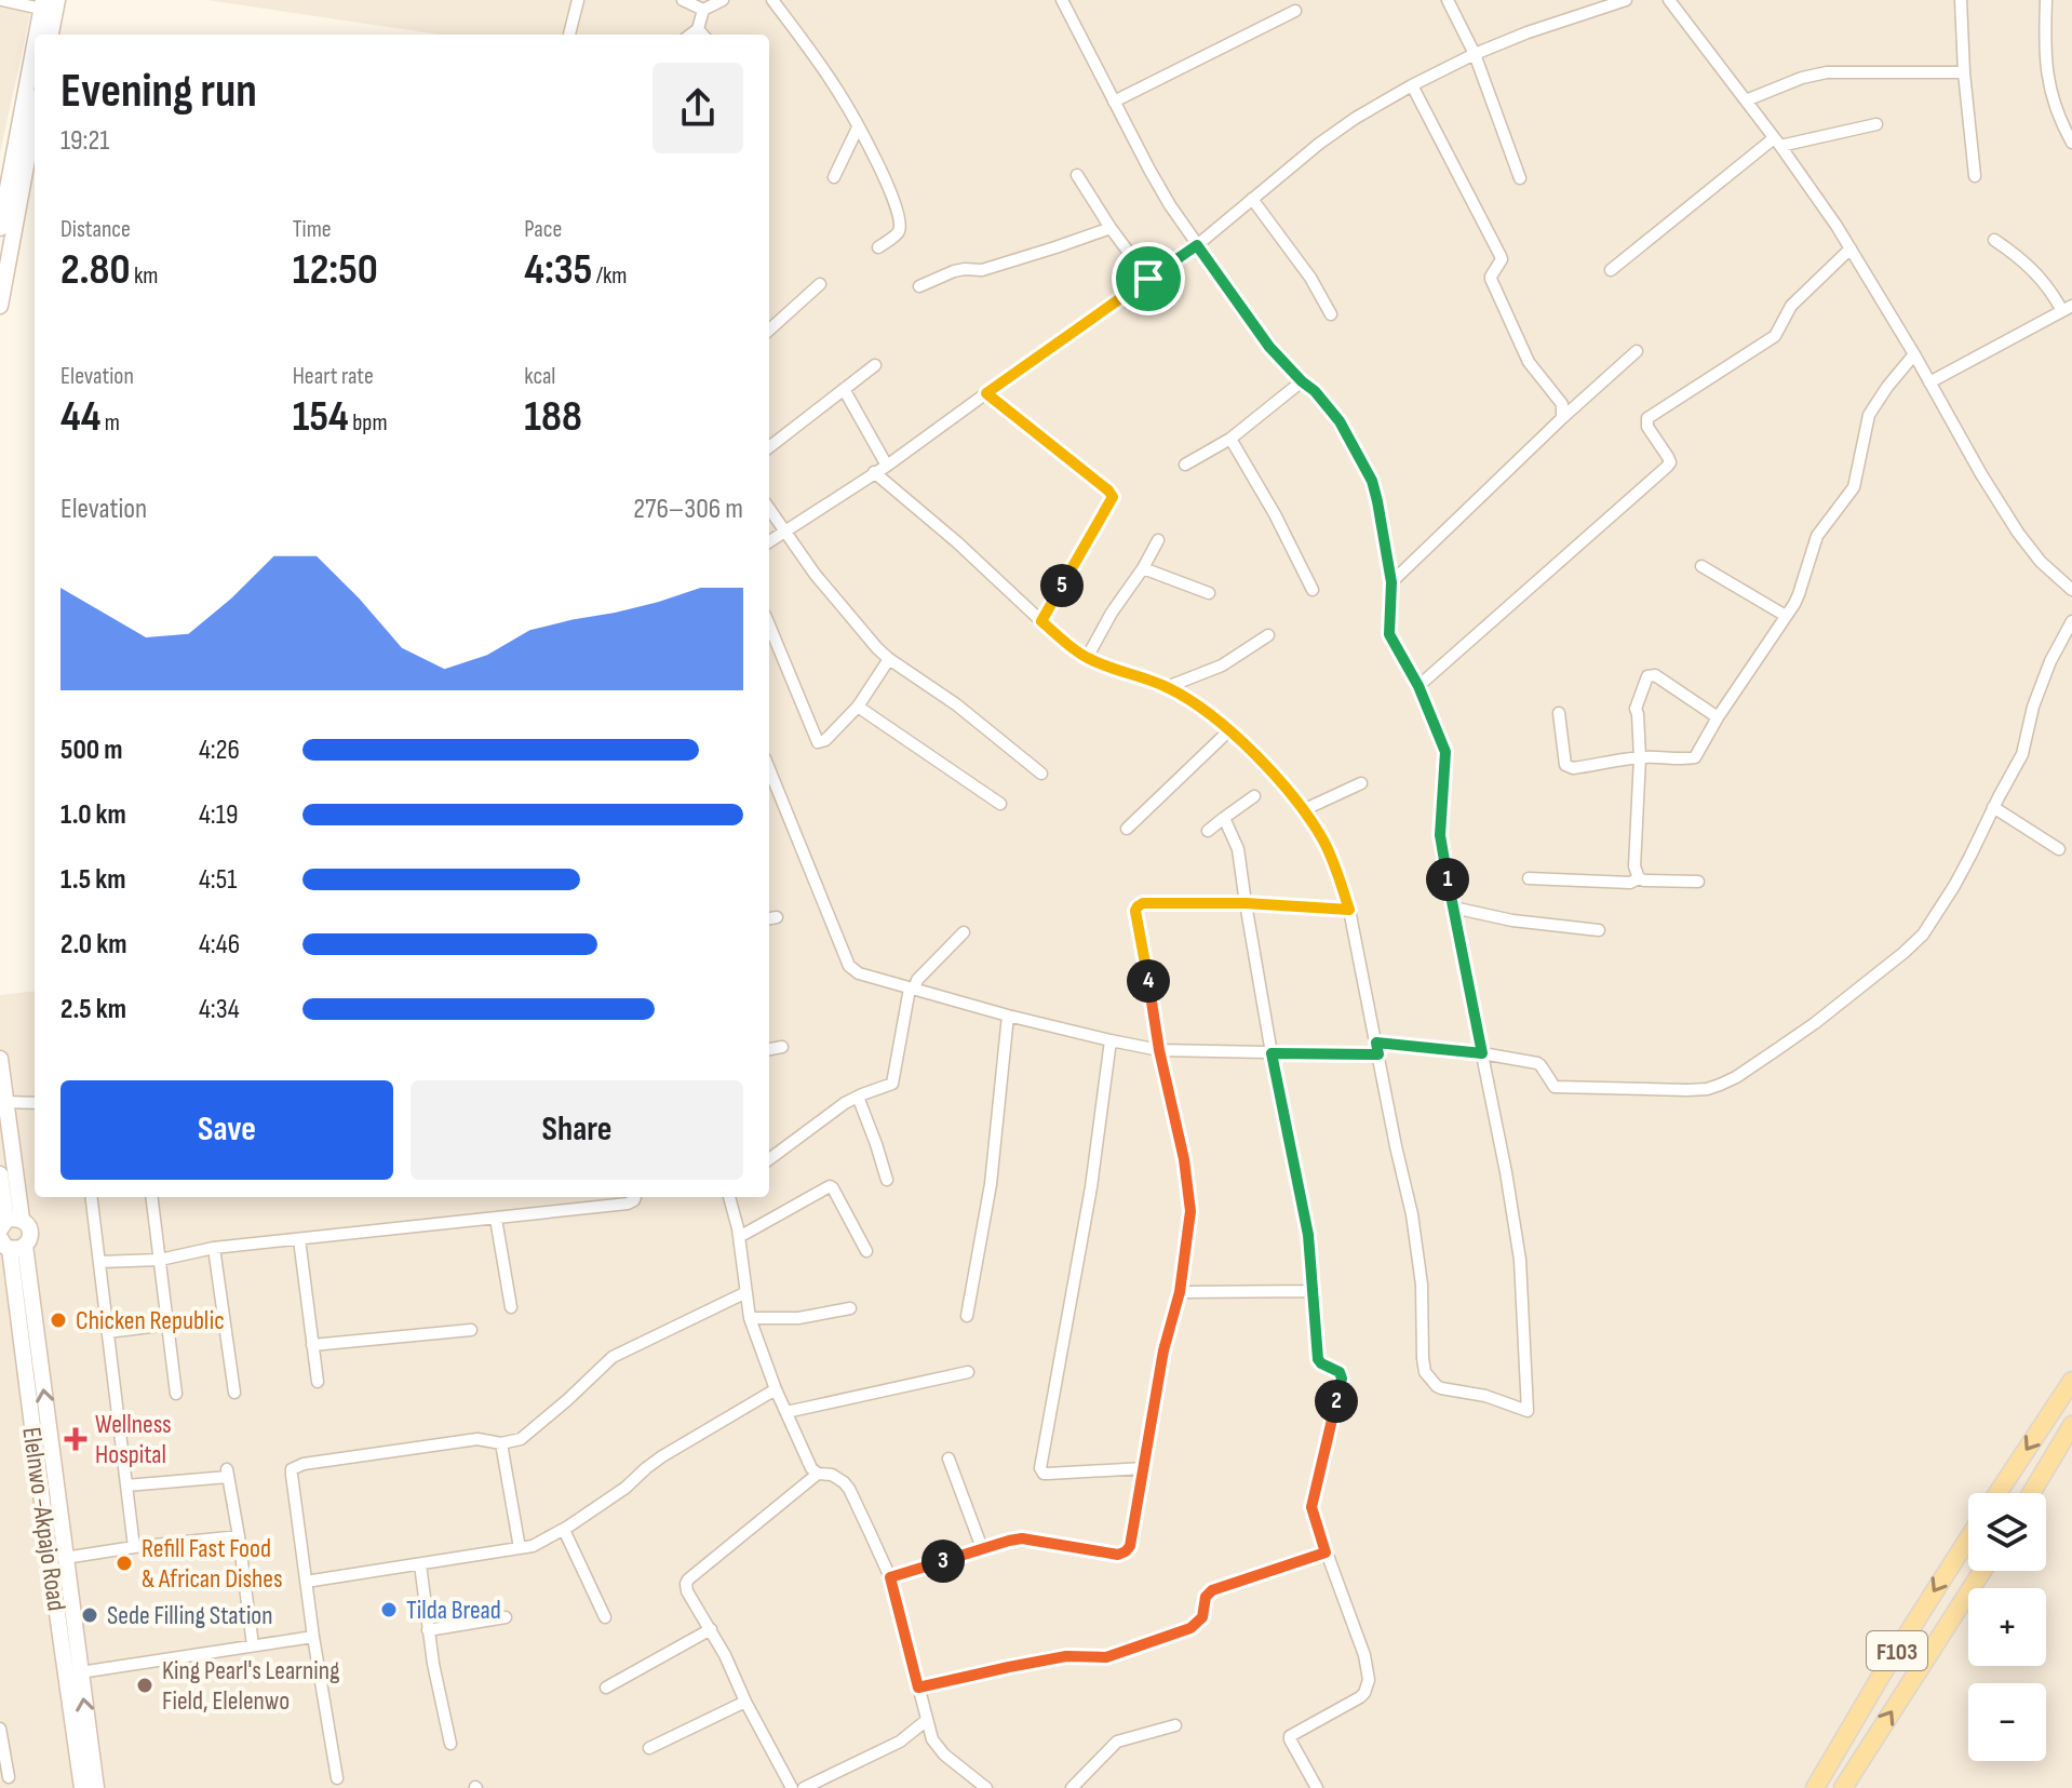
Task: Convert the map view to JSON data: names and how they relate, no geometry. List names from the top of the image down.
{
  "streets": {
    "main road": ["Elelnwo -Akpajo Road", "F103"]
  },
  "places": {
    "other": [
      "Chicken Republic",
      "Refill Fast Food & African Dishes",
      "Tilda Bread",
      "Sede Filling Station",
      "King Pearl's Learning Field, Elelenwo"
    ],
    "health": ["Wellness Hospital"]
  },
  "page": {
    "heading": ["Evening run", "19:21"],
    "stats": [
      ["Distance", "2.80 km"],
      ["Time", "12:50"],
      ["Pace", "4:35 /km"],
      ["Elevation", "44 m"],
      ["Heart rate", "154 bpm"],
      ["kcal", "188"]
    ],
    "chart": ["Elevation", "276–306 m"],
    "pins": [
      "5",
      "1",
      "4",
      "2",
      "3"
    ],
    "list": [
      {
        "name": "500 m",
        "note": "4:26"
      },
      {
        "name": "1.0 km",
        "note": "4:19"
      },
      {
        "name": "1.5 km",
        "note": "4:51"
      },
      {
        "name": "2.0 km",
        "note": "4:46"
      },
      {
        "name": "2.5 km",
        "note": "4:34"
      }
    ],
    "buttons": ["Save", "Share"],
    "map_buttons": ["+", "−"]
  }
}
